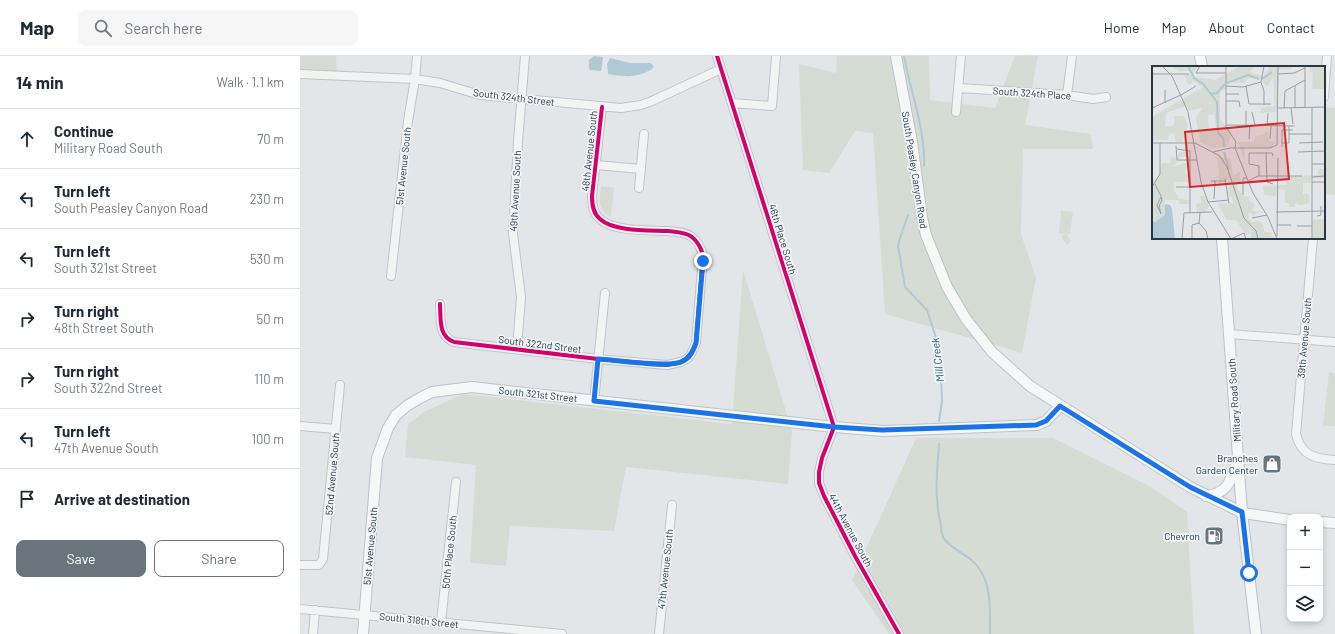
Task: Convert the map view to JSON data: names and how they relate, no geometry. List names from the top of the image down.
{
  "streets": {
    "main road": [
      "51st Avenue South",
      "South Peasley Canyon Road",
      "South 321st Street",
      "Military Road South"
    ],
    "street": [
      "South 324th Place",
      "South 324th Street",
      "48th Avenue South",
      "49th Avenue South",
      "46th Place South",
      "39th Avenue South",
      "South 322nd Street",
      "52nd Avenue South",
      "44th Avenue South",
      "50th Place South",
      "47th Avenue South",
      "South 318th Street"
    ]
  },
  "crossings": [
    ["South 324th Street", "48th Avenue South"],
    ["South 324th Street", "51st Avenue South"],
    ["South 324th Street", "49th Avenue South"],
    ["South 324th Street", "46th Place South"],
    ["48th Avenue South", "South 322nd Street"],
    ["51st Avenue South", "South 321st Street"],
    ["51st Avenue South", "South 318th Street"],
    ["South Peasley Canyon Road", "South 321st Street"],
    ["South Peasley Canyon Road", "Military Road South"],
    ["49th Avenue South", "South 322nd Street"],
    ["46th Place South", "South 321st Street"],
    ["46th Place South", "44th Avenue South"],
    ["South 321st Street", "44th Avenue South"],
    ["50th Place South", "South 318th Street"]
  ],
  "water": ["Mill Creek"],
  "places": {
    "shop": ["Branches Garden Center"],
    "fuel station": ["Chevron"]
  },
  "page": {
    "header": "Map",
    "search": "Search here",
    "nav": [
      "Home",
      "Map",
      "About",
      "Contact"
    ],
    "heading": ["14 min", "Walk · 1.1 km"],
    "list": [
      ["Continue", "Military Road South", "70 m"],
      ["Turn left", "South Peasley Canyon Road", "230 m"],
      ["Turn left", "South 321st Street", "530 m"],
      ["Turn right", "48th Street South", "50 m"],
      ["Turn right", "South 322nd Street", "110 m"],
      ["Turn left", "47th Avenue South", "100 m"],
      "Arrive at destination"
    ],
    "map_buttons": ["+", "−"],
    "buttons": ["Save", "Share"]
  }
}
